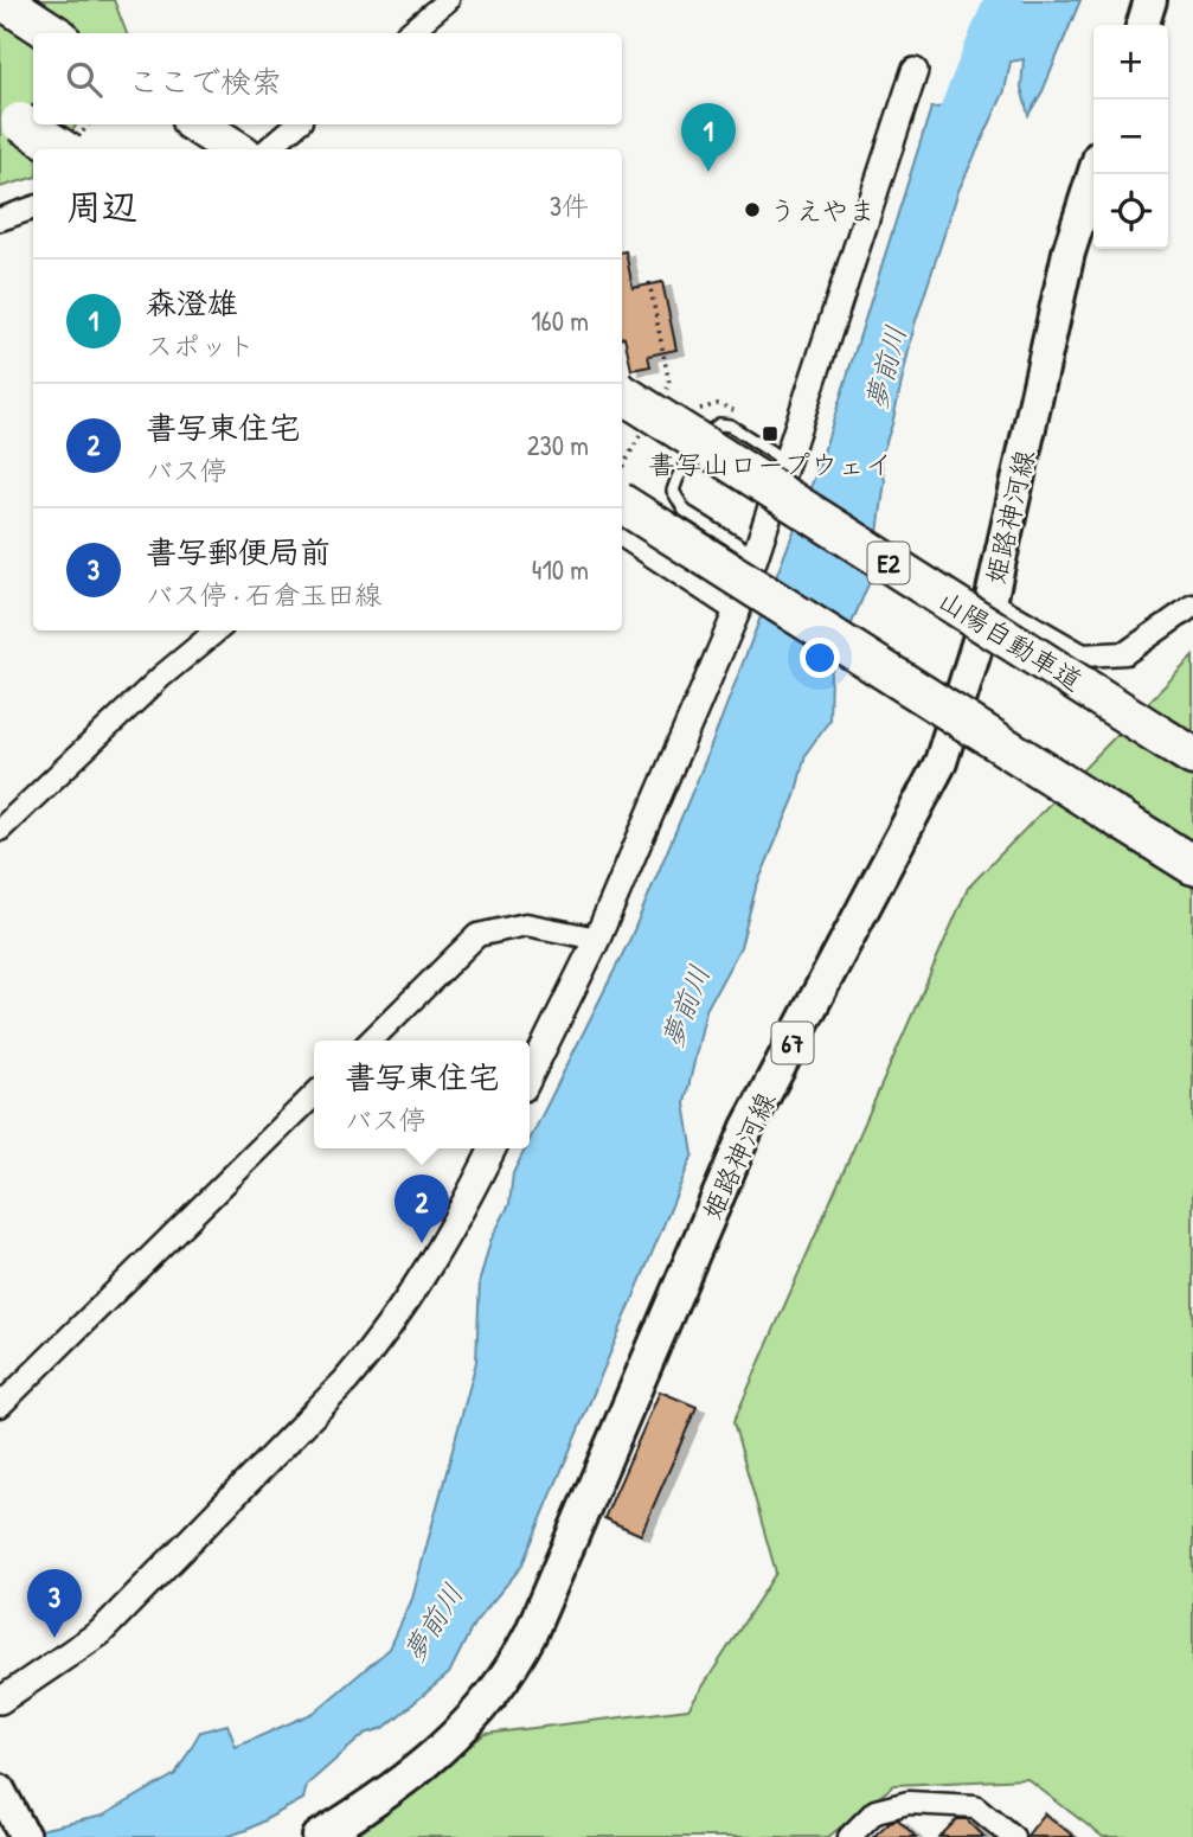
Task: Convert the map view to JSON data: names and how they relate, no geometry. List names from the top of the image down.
{
  "streets": {
    "highway": ["E2", "山陽自動車道"],
    "main road": ["姫路神河線", "67"]
  },
  "water": ["夢前川"],
  "places": {
    "other": ["うえやま"],
    "transit": ["書写山ロープウェイ"]
  },
  "page": {
    "map_buttons": ["+", "−"],
    "search": "ここで検索",
    "pins": ["1", "2", "3"],
    "heading": ["周辺", "3件"],
    "list": [
      {
        "mark": "1",
        "name": "森澄雄",
        "note": "スポット",
        "value": "160 m"
      },
      {
        "mark": "2",
        "name": "書写東住宅",
        "note": "バス停",
        "value": "230 m"
      },
      {
        "mark": "3",
        "name": "書写郵便局前",
        "note": "バス停 · 石倉玉田線",
        "value": "410 m"
      }
    ],
    "popup": ["書写東住宅", "バス停"]
  }
}
